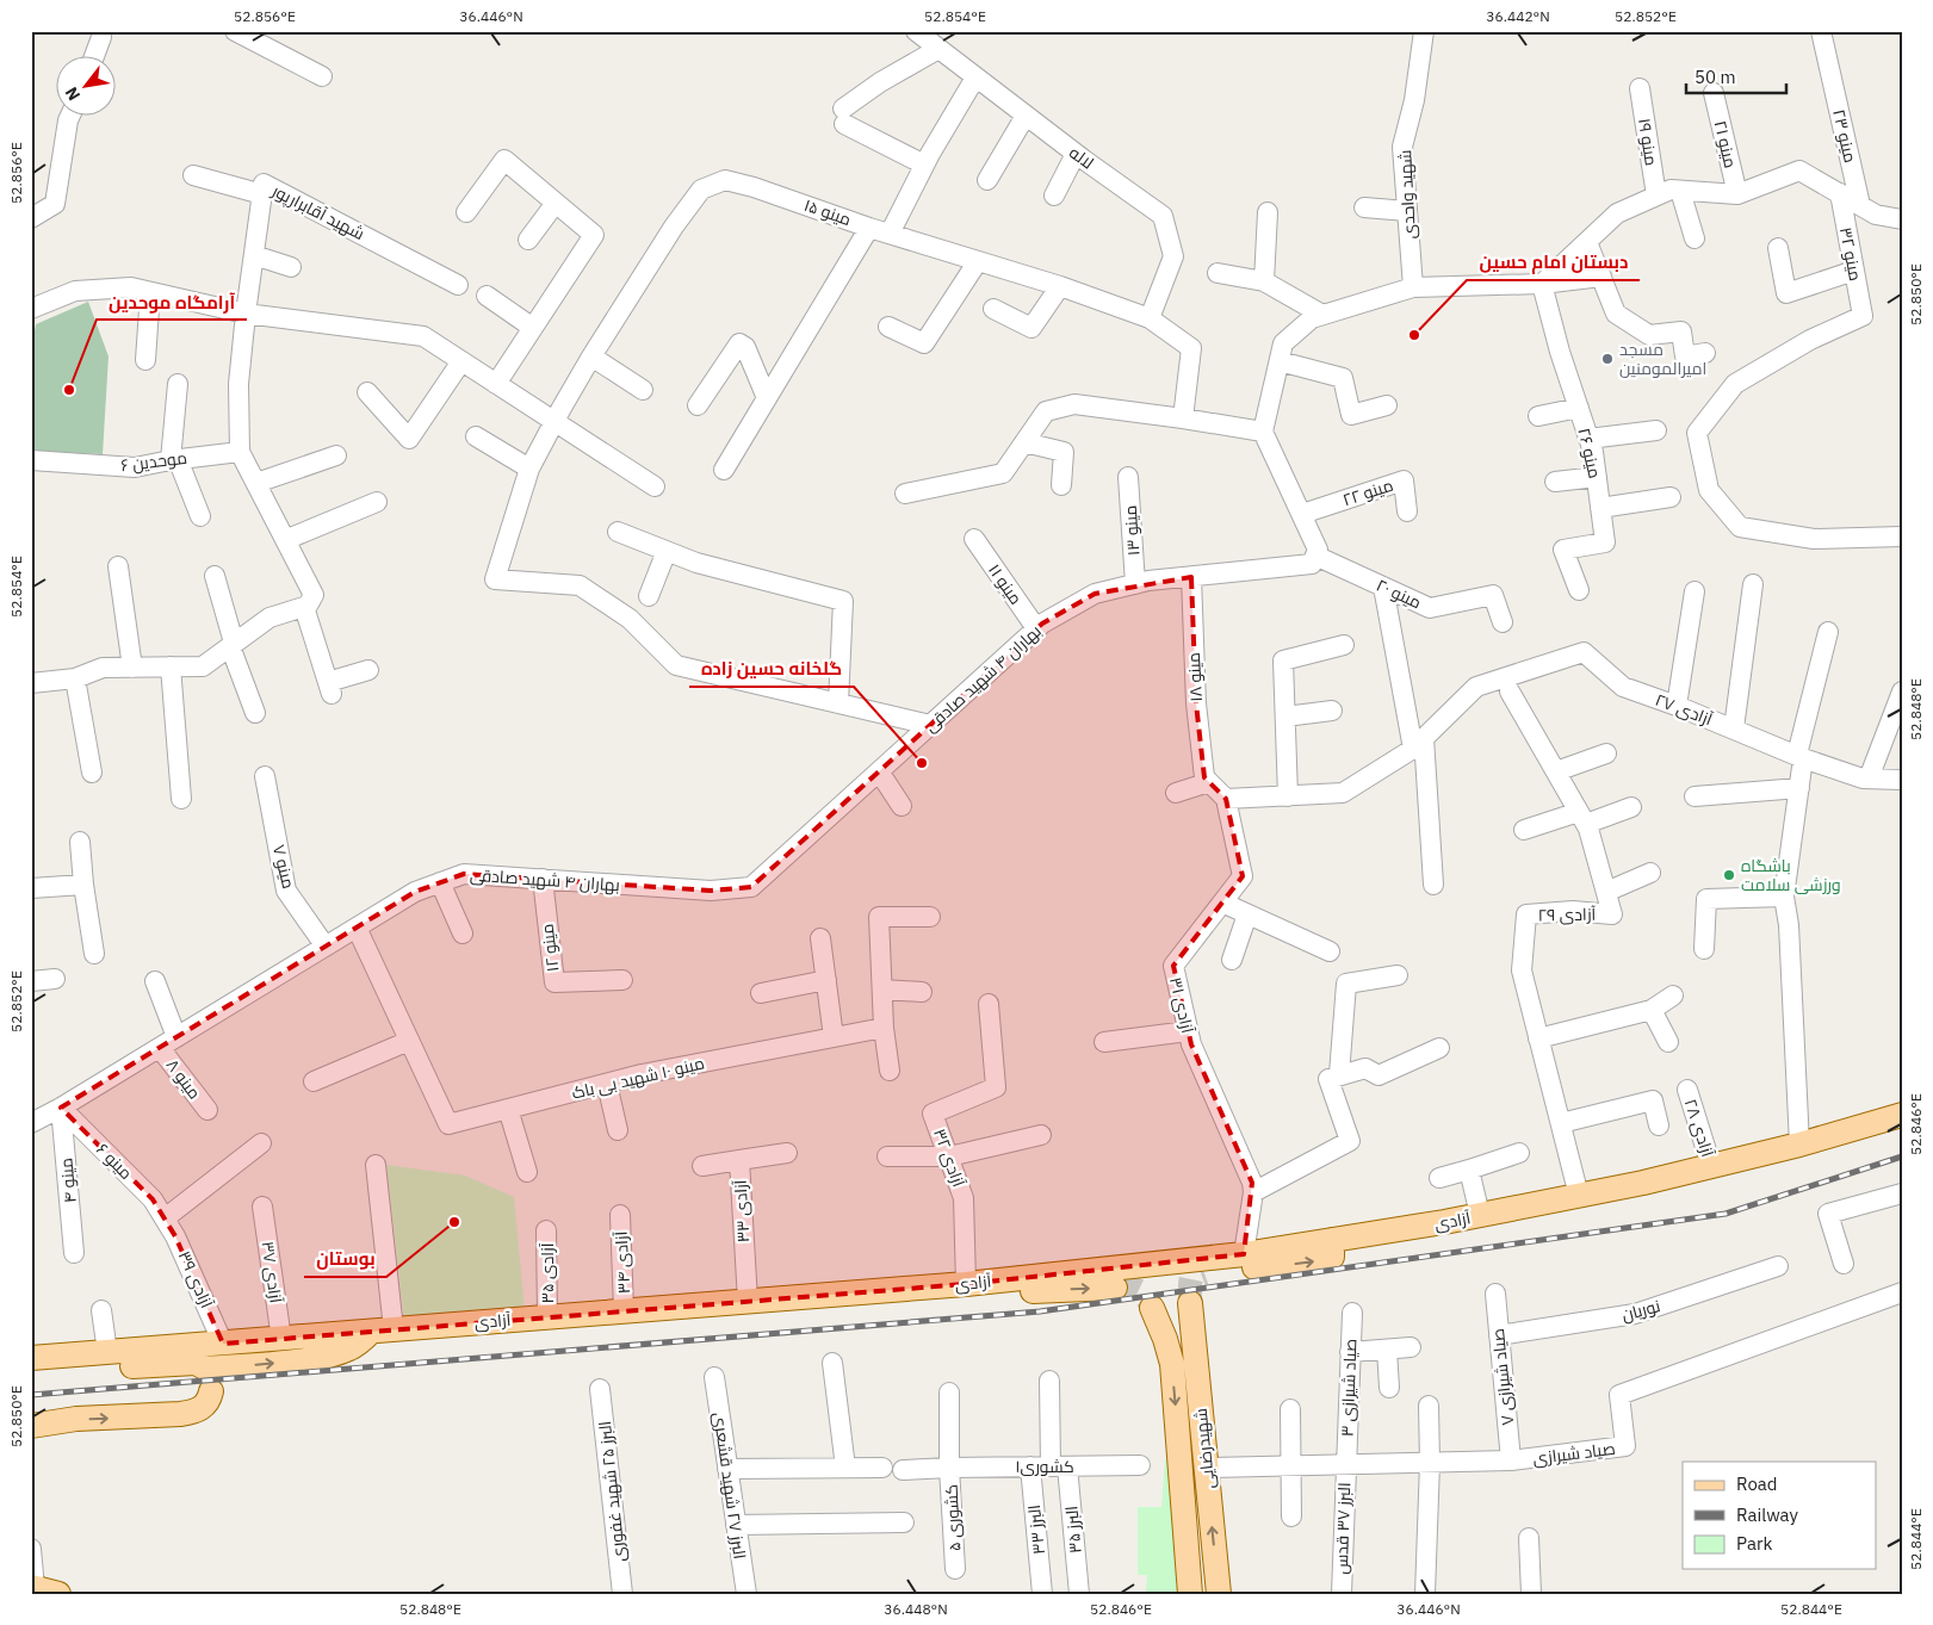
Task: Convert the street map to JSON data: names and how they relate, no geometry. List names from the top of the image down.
{
  "streets": {
    "main road": ["آزادی", "شهیدرضایی"],
    "street": [
      "مینو ۲۳",
      "مینو ۱۹",
      "مینو ۲۱",
      "لاله",
      "شهید واحدی",
      "شهید آقابرارپور",
      "مینو ۱۵",
      "مینو ۳۲",
      "مینو ۲۶",
      "موحدین ۶",
      "مینو ۲۲",
      "مینو ۱۳",
      "مینو ۱۱",
      "مینو ۲۰",
      "مینو ۱۸",
      "بهاران ۴ شهید صادقی",
      "آزادی ۲۷",
      "مینو ۷",
      "آزادی ۲۹",
      "مینو ۱۲",
      "آزادی ۳۱",
      "مینو ۱۰ شهید بی باک",
      "مینو ۸",
      "آزادی ۲۸",
      "آزادی ۳۲",
      "مینو ۶",
      "مینو ۴",
      "آزادی ۳۳",
      "آزادی ۳۴",
      "آزادی ۳۷",
      "آزادی ۳۵",
      "آزادی ۳۹",
      "نوریان",
      "صیاد شیرازی ۷",
      "صیاد شیرازی ۳",
      "صیاد شیرازی",
      "کشوری۱",
      "البرز ۲۷ شهید قشعری",
      "البرز ۲۵ شهید غفوری",
      "کشوری ۵",
      "البرز ۳۷ قدس",
      "البرز ۳۳",
      "البرز ۳۵"
    ]
  },
  "crossings": [
    ["لاله", "مینو ۱۵"],
    ["شهید آقابرارپور", "موحدین ۶"],
    ["مینو ۱۳", "بهاران ۴ شهید صادقی"],
    ["مینو ۱۱", "بهاران ۴ شهید صادقی"],
    ["مینو ۲۰", "بهاران ۴ شهید صادقی"],
    ["مینو ۱۸", "بهاران ۴ شهید صادقی"],
    ["بهاران ۴ شهید صادقی", "مینو ۷"],
    ["بهاران ۴ شهید صادقی", "مینو ۱۲"],
    ["بهاران ۴ شهید صادقی", "مینو ۱۰ شهید بی باک"],
    ["بهاران ۴ شهید صادقی", "مینو ۸"],
    ["بهاران ۴ شهید صادقی", "مینو ۶"],
    ["بهاران ۴ شهید صادقی", "مینو ۴"],
    ["آزادی ۲۷", "آزادی ۳۱"],
    ["آزادی ۲۹", "آزادی"],
    ["آزادی ۳۱", "آزادی"],
    ["آزادی ۲۸", "آزادی"],
    ["آزادی ۳۲", "آزادی"],
    ["مینو ۶", "مینو ۴"],
    ["مینو ۶", "آزادی ۳۹"],
    ["آزادی ۳۳", "آزادی"],
    ["آزادی", "آزادی ۳۴"],
    ["آزادی", "آزادی ۳۷"],
    ["آزادی", "آزادی ۳۵"],
    ["آزادی", "آزادی ۳۹"],
    ["نوریان", "صیاد شیرازی ۷"],
    ["صیاد شیرازی ۷", "صیاد شیرازی"],
    ["صیاد شیرازی ۳", "صیاد شیرازی"],
    ["صیاد شیرازی ۳", "البرز ۳۷ قدس"],
    ["شهیدرضایی", "صیاد شیرازی"],
    ["صیاد شیرازی", "البرز ۳۷ قدس"],
    ["کشوری۱", "البرز ۲۷ شهید قشعری"],
    ["کشوری۱", "کشوری ۵"],
    ["کشوری۱", "البرز ۳۳"],
    ["کشوری۱", "البرز ۳۵"]
  ],
  "places": [
    "دبستان امام حسین",
    "مسجد امیرالمومنین",
    "آرامگاه موحدین",
    "گلخانه حسین زاده",
    "باشگاه ورزشی سلامت",
    "بوستان"
  ],
  "legend": ["Road", "Railway", "Park"],
  "scale_bar": "50 m",
  "north": "bottom left",
  "coordinates": [
    "52.856°E",
    "36.446°N",
    "52.854°E",
    "36.442°N",
    "52.852°E",
    "52.850°E",
    "52.848°E",
    "52.846°E",
    "52.844°E",
    "36.448°N"
  ]
}
